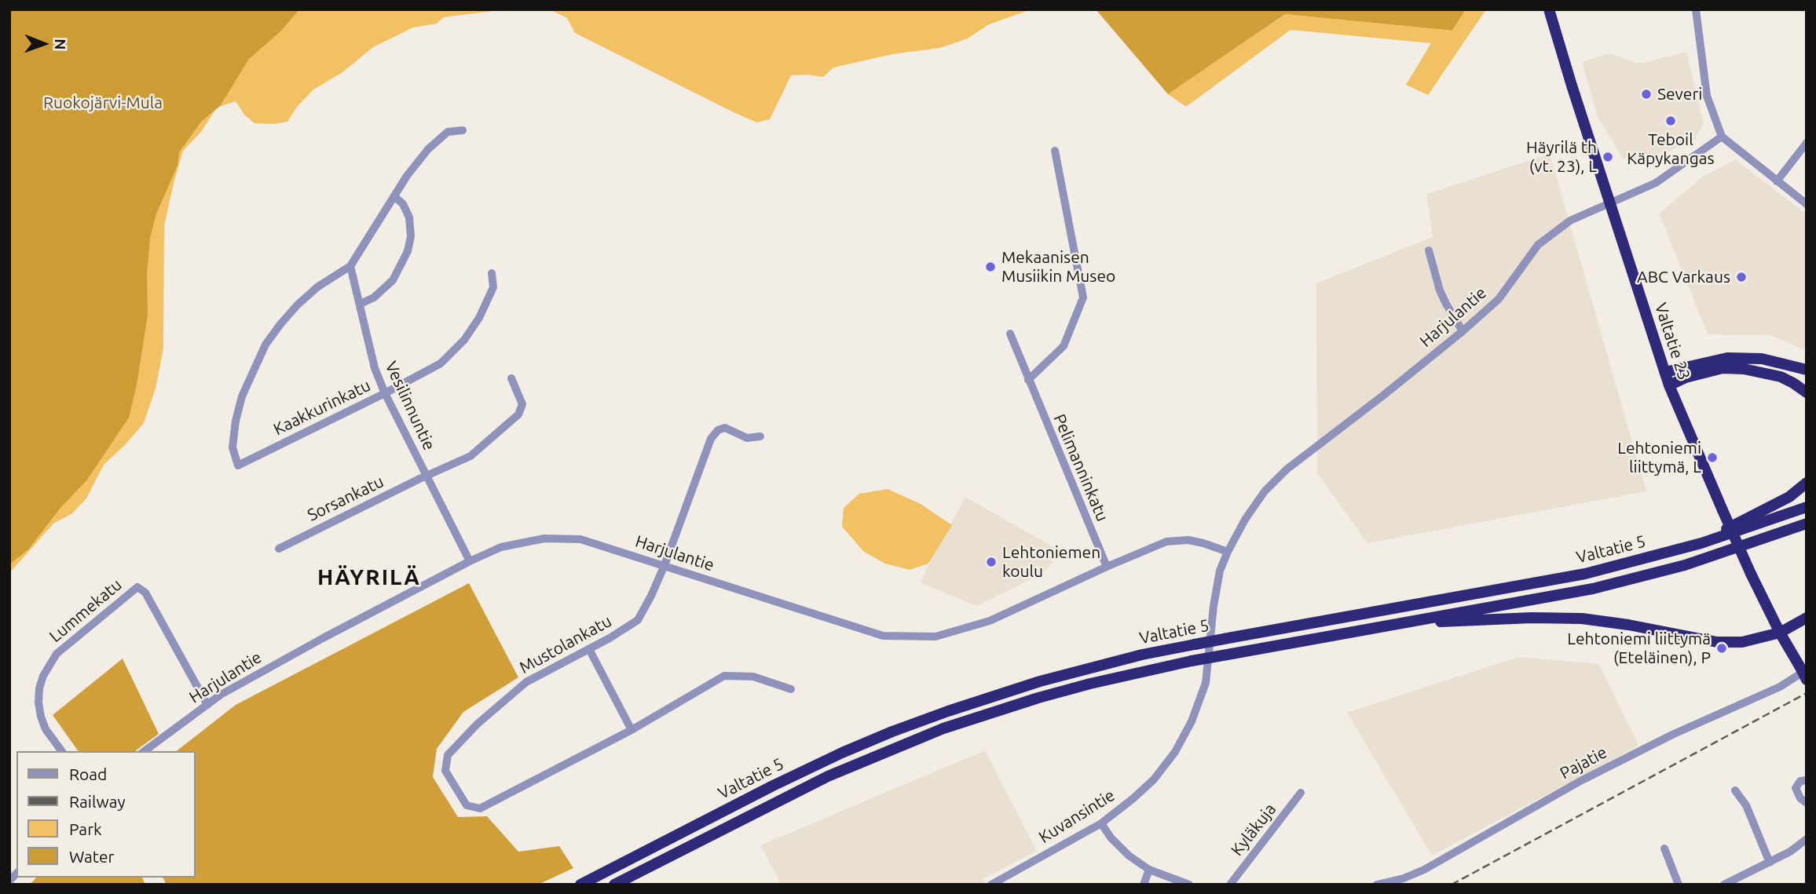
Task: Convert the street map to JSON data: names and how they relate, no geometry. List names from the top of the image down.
{
  "streets": {
    "highway": ["Valtatie 23", "Valtatie 5"],
    "street": [
      "Harjulantie",
      "Vesilinnuntie",
      "Kaakkurinkatu",
      "Pelimanninkatu",
      "Sorsankatu",
      "Lummekatu",
      "Mustolankatu",
      "Pajatie",
      "Kuvansintie",
      "Kyläkuja"
    ]
  },
  "crossings": [
    ["Harjulantie", "Valtatie 23"],
    ["Harjulantie", "Vesilinnuntie"],
    ["Harjulantie", "Pelimanninkatu"],
    ["Harjulantie", "Lummekatu"],
    ["Harjulantie", "Mustolankatu"],
    ["Harjulantie", "Kuvansintie"],
    ["Valtatie 23", "Pajatie"],
    ["Vesilinnuntie", "Kaakkurinkatu"],
    ["Vesilinnuntie", "Sorsankatu"]
  ],
  "districts": ["HÄYRILÄ"],
  "parks": ["Ruokojärvi-Mula"],
  "places": [
    "Severi",
    "Teboil Käpykangas",
    "Häyrilä th (vt. 23), L",
    "Mekaanisen Musiikin Museo",
    "ABC Varkaus",
    "Lehtoniemi liittymä, L",
    "Lehtoniemen koulu",
    "Lehtoniemi liittymä (Eteläinen), P"
  ],
  "legend": [
    "Road",
    "Railway",
    "Park",
    "Water"
  ],
  "north": "right"
}
